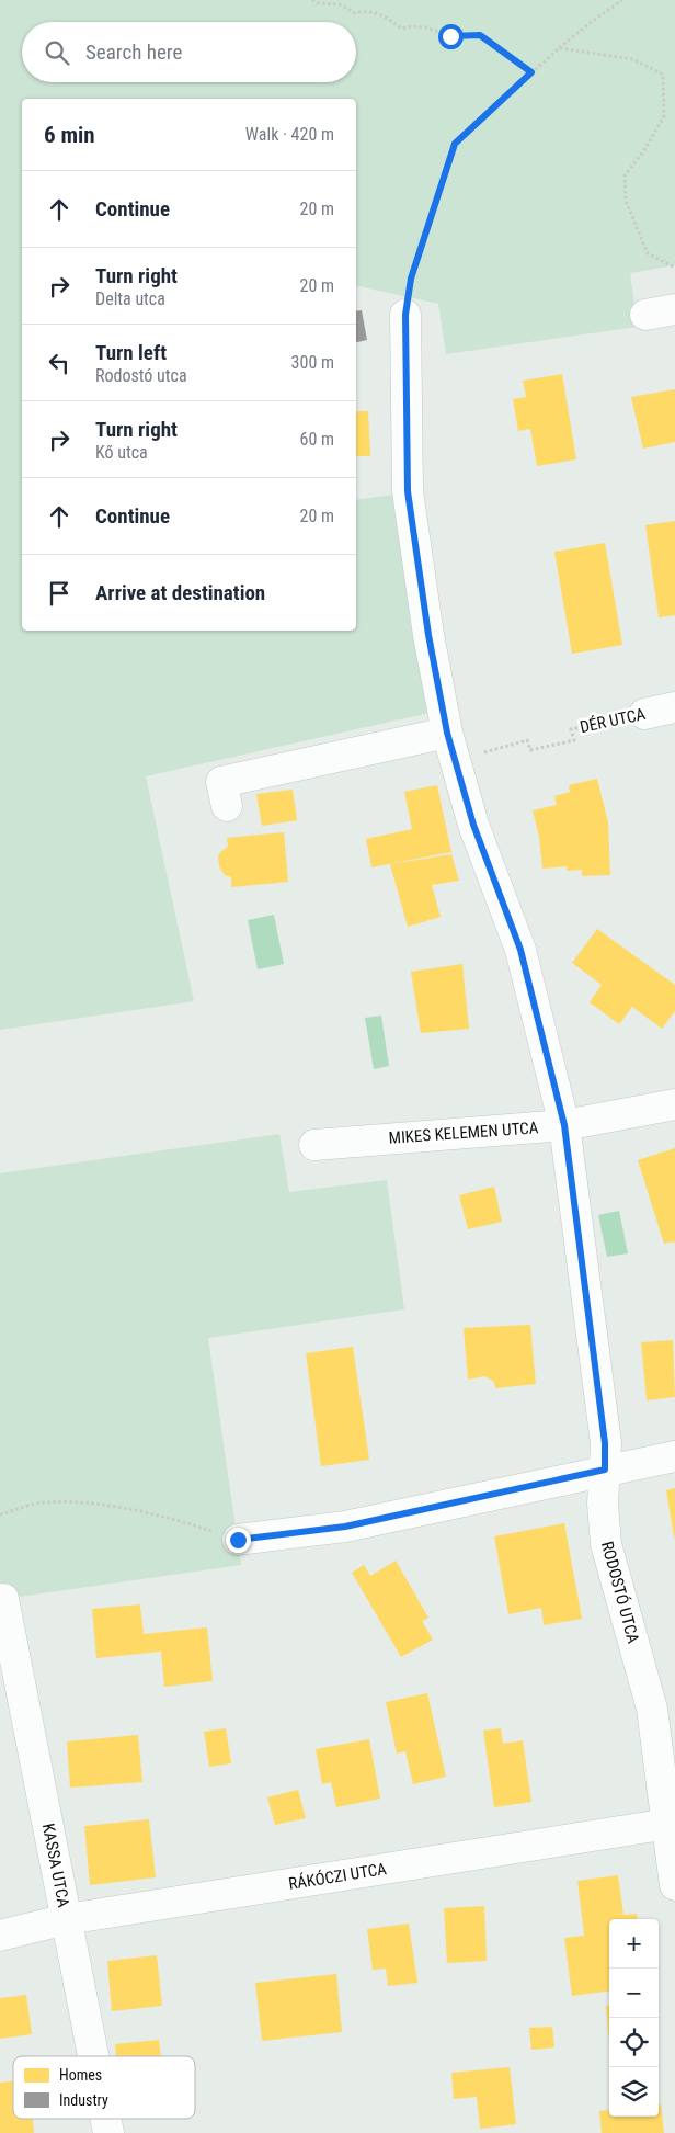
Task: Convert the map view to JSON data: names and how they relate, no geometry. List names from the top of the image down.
{
  "streets": {
    "street": [
      "DÉR UTCA",
      "MIKES KELEMEN UTCA",
      "RODOSTÓ UTCA",
      "KASSA UTCA",
      "RÁKÓCZI UTCA"
    ]
  },
  "crossings": [
    ["DÉR UTCA", "RODOSTÓ UTCA"],
    ["MIKES KELEMEN UTCA", "RODOSTÓ UTCA"],
    ["RODOSTÓ UTCA", "RÁKÓCZI UTCA"],
    ["KASSA UTCA", "RÁKÓCZI UTCA"]
  ],
  "legend": ["Homes", "Industry"],
  "page": {
    "search": "Search here",
    "heading": ["6 min", "Walk · 420 m"],
    "list": [
      ["Continue", "20 m"],
      ["Turn right", "Delta utca", "20 m"],
      ["Turn left", "Rodostó utca", "300 m"],
      ["Turn right", "Kő utca", "60 m"],
      ["Continue", "20 m"],
      "Arrive at destination"
    ],
    "map_buttons": ["+", "−"]
  }
}
